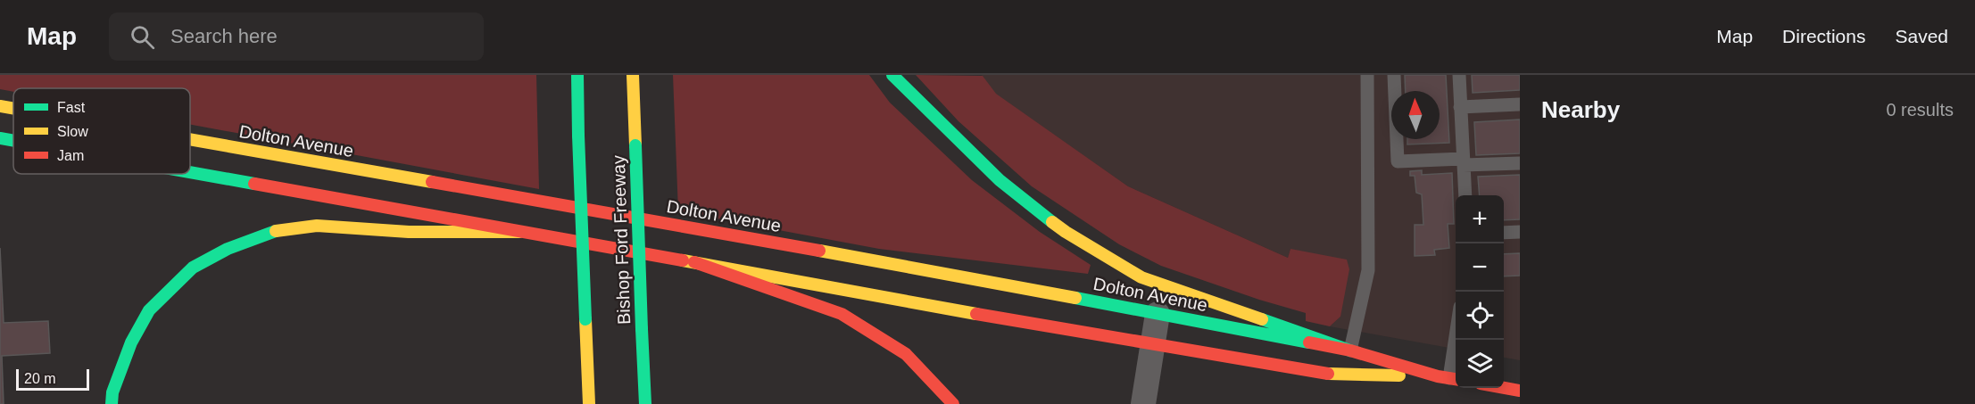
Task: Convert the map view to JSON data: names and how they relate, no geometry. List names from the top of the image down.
{
  "streets": {
    "main road": ["Dolton Avenue", "Bishop Ford Freeway"]
  },
  "legend": ["Fast", "Slow", "Jam"],
  "scale_bar": "20 m",
  "north": "top",
  "page": {
    "header": "Map",
    "search": "Search here",
    "nav": ["Map", "Directions", "Saved"],
    "heading": ["Nearby", "0 results"],
    "map_buttons": ["+", "−"],
    "scale": "20 m"
  }
}
